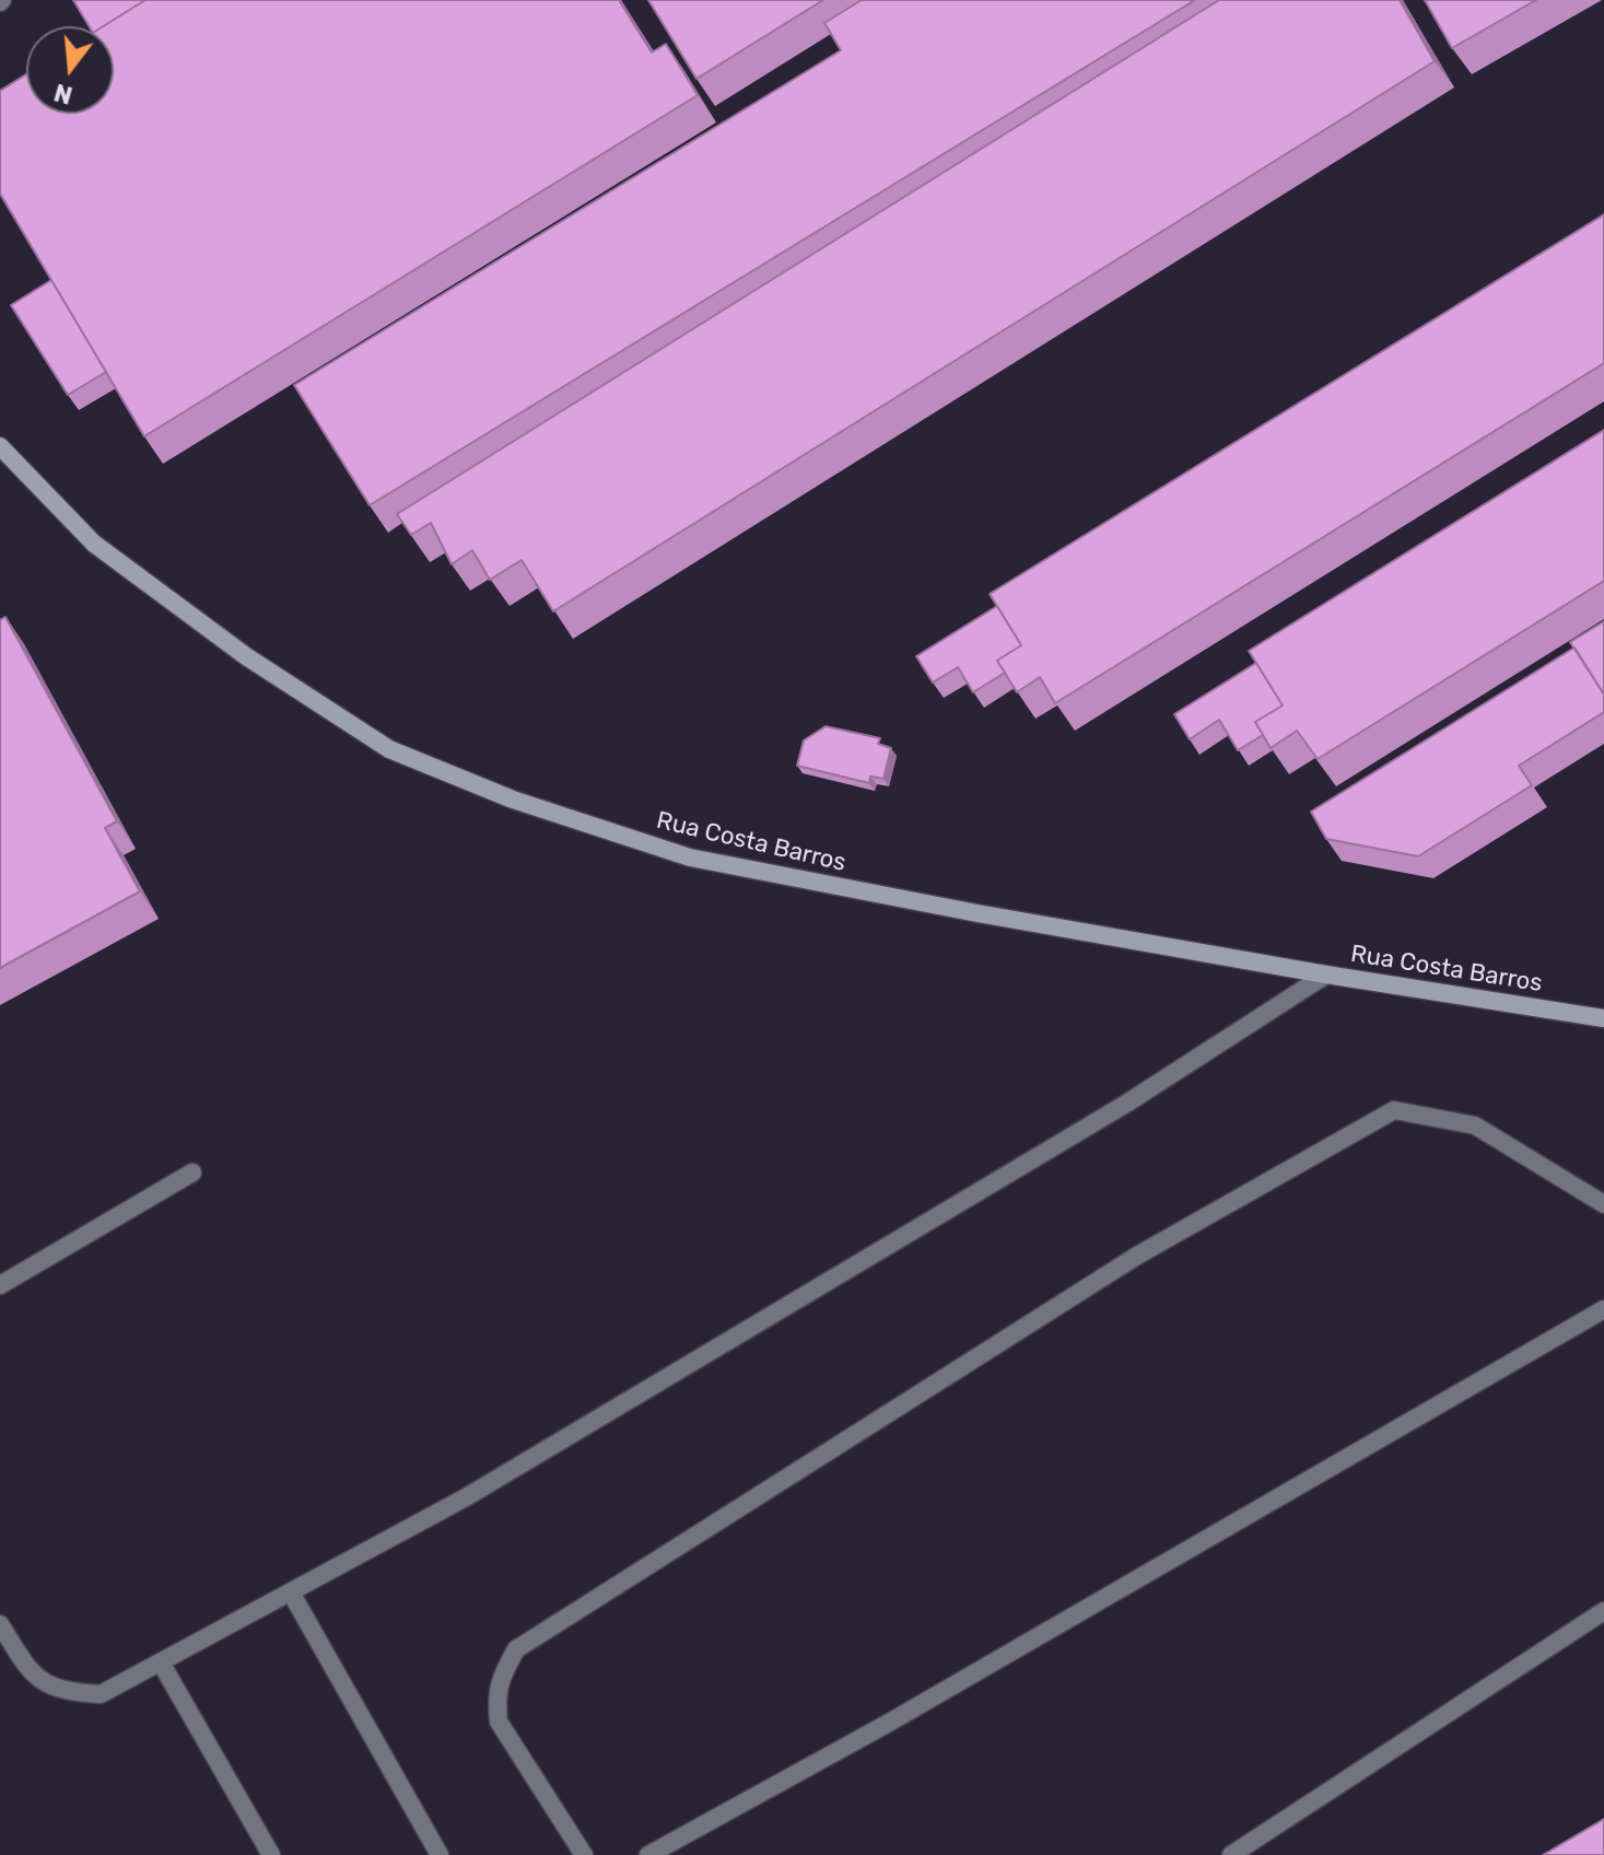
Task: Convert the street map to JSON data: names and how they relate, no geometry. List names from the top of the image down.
{
  "streets": {
    "main road": ["Rua Costa Barros"]
  },
  "north": "bottom"
}
